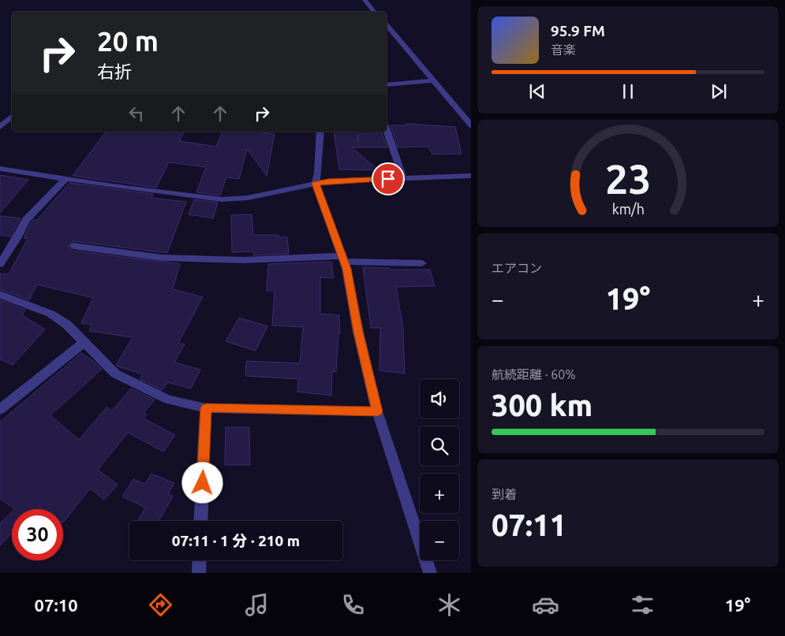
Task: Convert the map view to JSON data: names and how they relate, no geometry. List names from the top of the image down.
{
  "page": {
    "turn": ["20 m", "右折"],
    "song": ["95.9 FM", "音楽"],
    "tile": [
      "エアコン",
      ["航続距離 · 60%", "300 km"],
      ["到着", "07:11"]
    ],
    "heat": ["−", "19°", "+"],
    "map_buttons": ["+", "−"],
    "limit": "30",
    "trip": "07:11 · 1 分 · 210 m",
    "tabs": ["07:10", "19°"],
    "gauge": ["23", "km/h"]
  }
}
